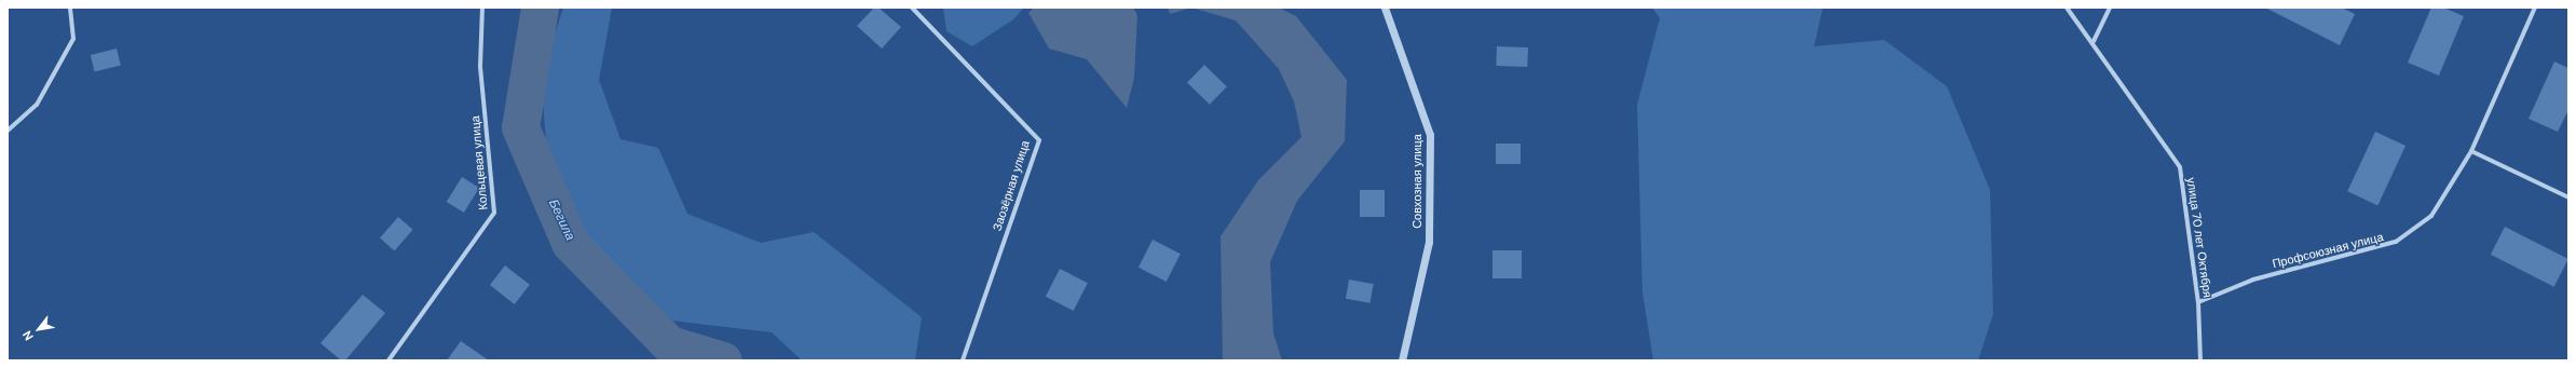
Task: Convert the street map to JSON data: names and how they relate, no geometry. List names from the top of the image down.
{
  "streets": {
    "street": [
      "Кольцевая улица",
      "Совхозная улица",
      "Заозёрная улица",
      "улица 70 лет Октября",
      "Профсоюзная улица"
    ]
  },
  "crossings": [
    ["улица 70 лет Октября", "Профсоюзная улица"]
  ],
  "water": ["Бегила"],
  "north": "bottom left"
}
